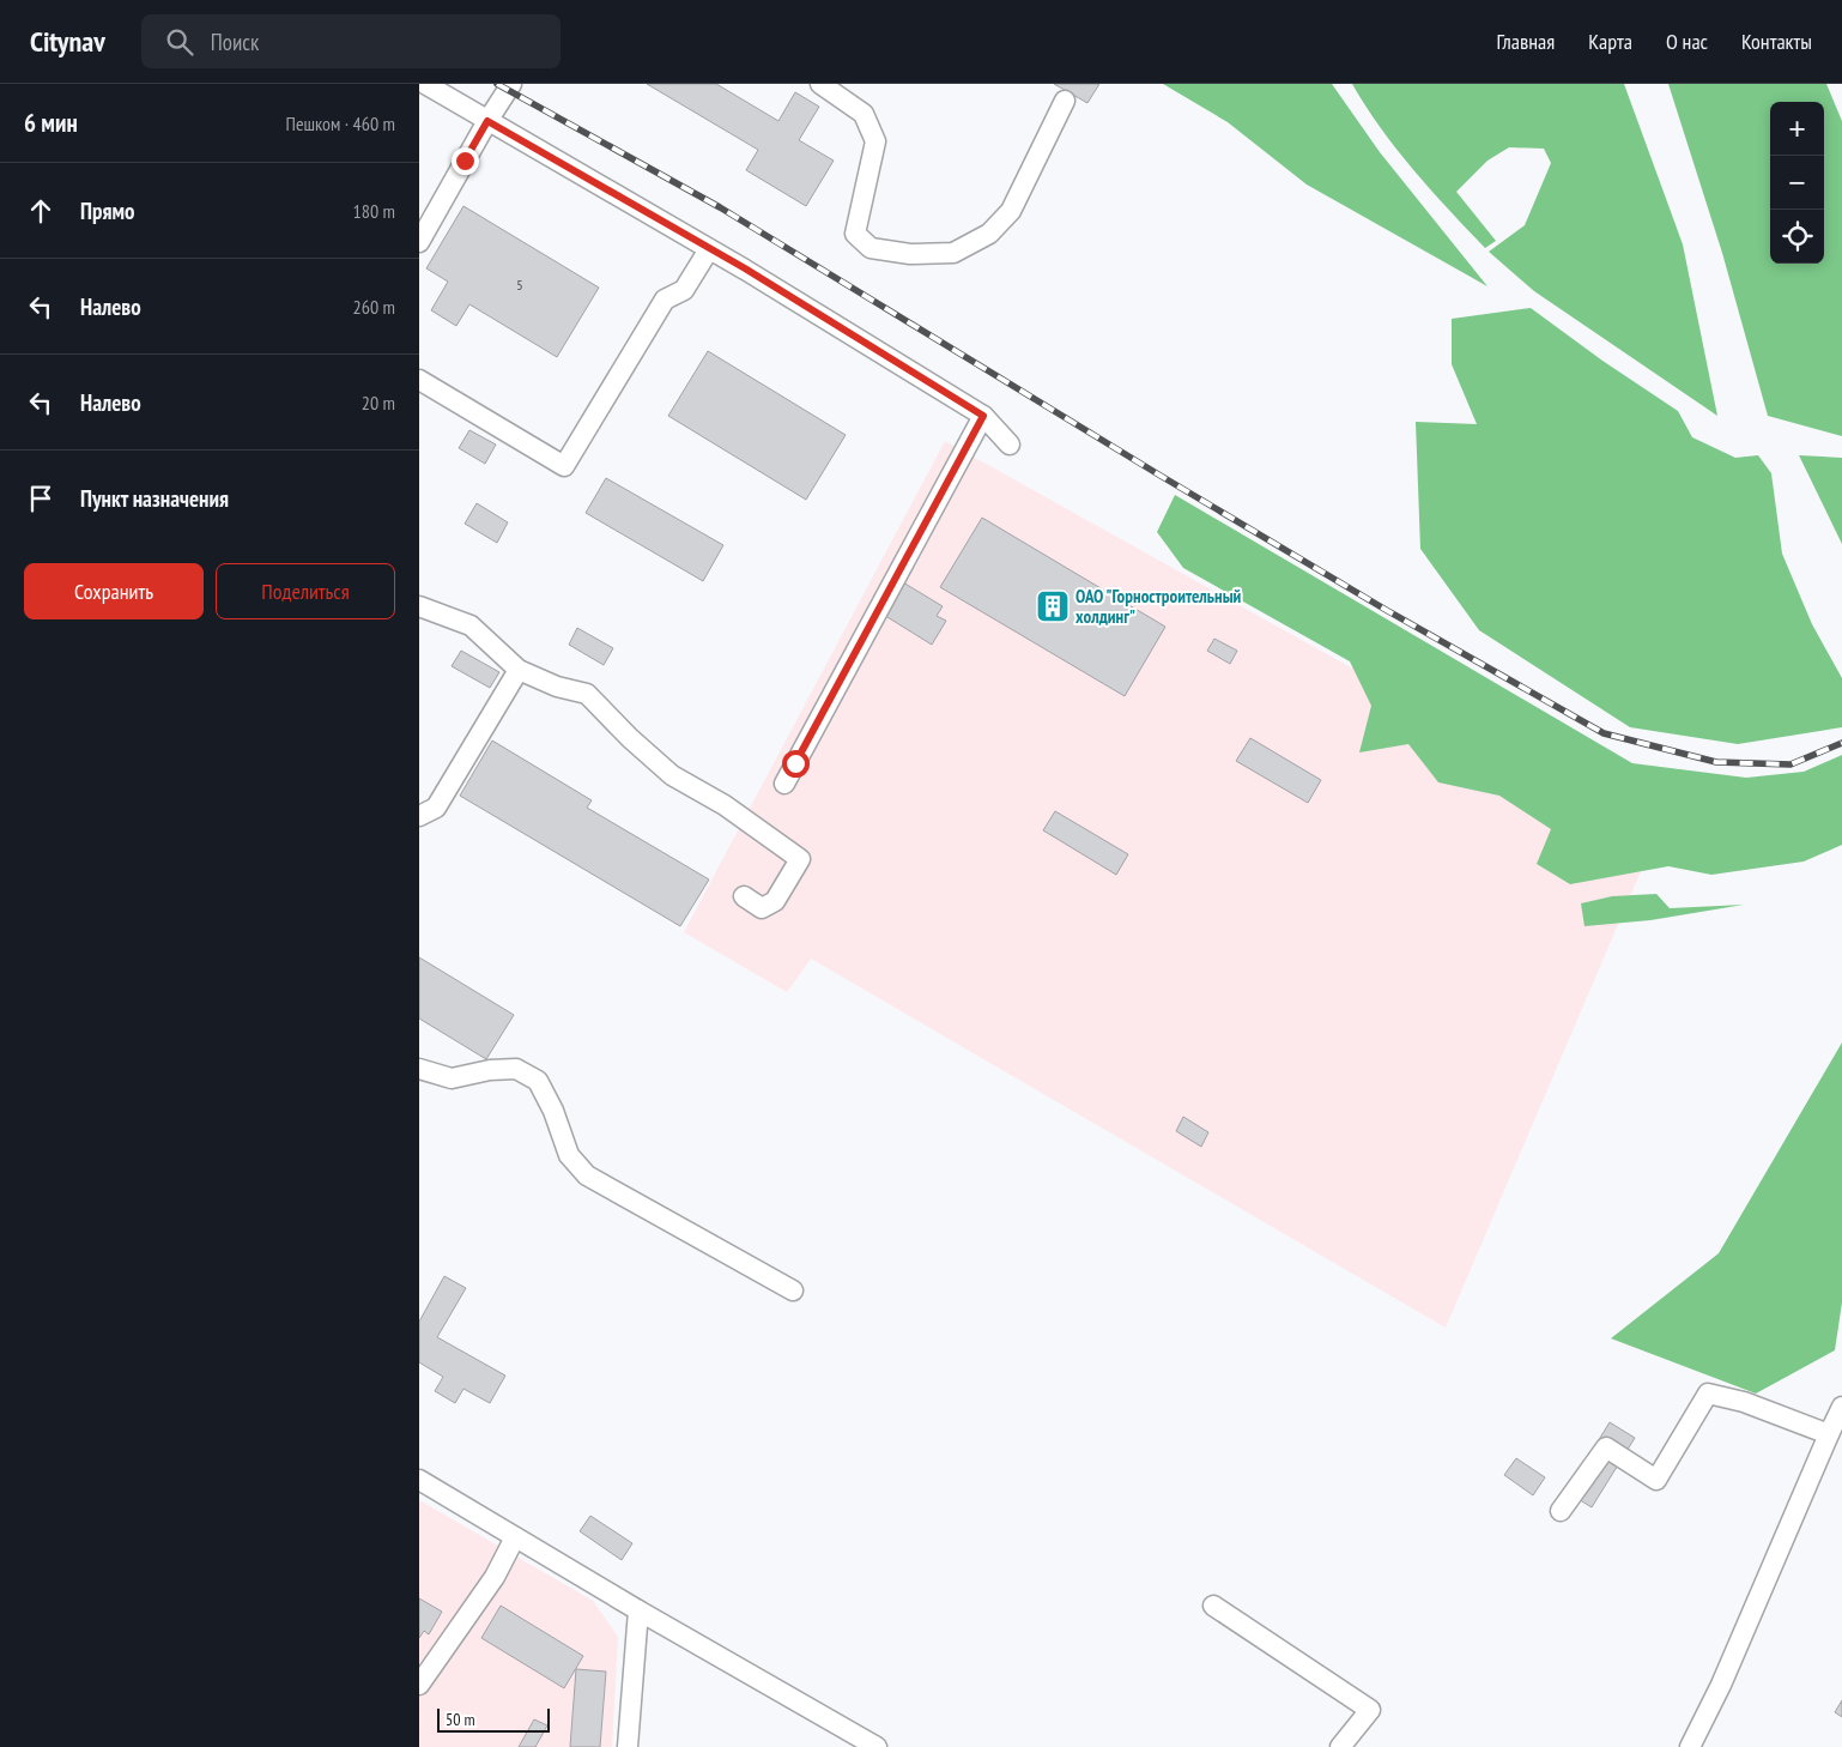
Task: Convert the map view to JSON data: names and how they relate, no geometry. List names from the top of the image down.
{
  "places": {
    "building": ["ОАО \"Горностроительный холдинг\""]
  },
  "house_numbers": ["5"],
  "scale_bar": "50 m",
  "page": {
    "header": "Citynav",
    "search": "Поиск",
    "nav": [
      "Главная",
      "Карта",
      "О нас",
      "Контакты"
    ],
    "heading": ["6 мин", "Пешком · 460 m"],
    "map_buttons": ["+", "−"],
    "list": [
      ["Прямо", "180 m"],
      ["Налево", "260 m"],
      ["Налево", "20 m"],
      "Пункт назначения"
    ],
    "buttons": ["Сохранить", "Поделиться"],
    "scale": "50 m"
  }
}
